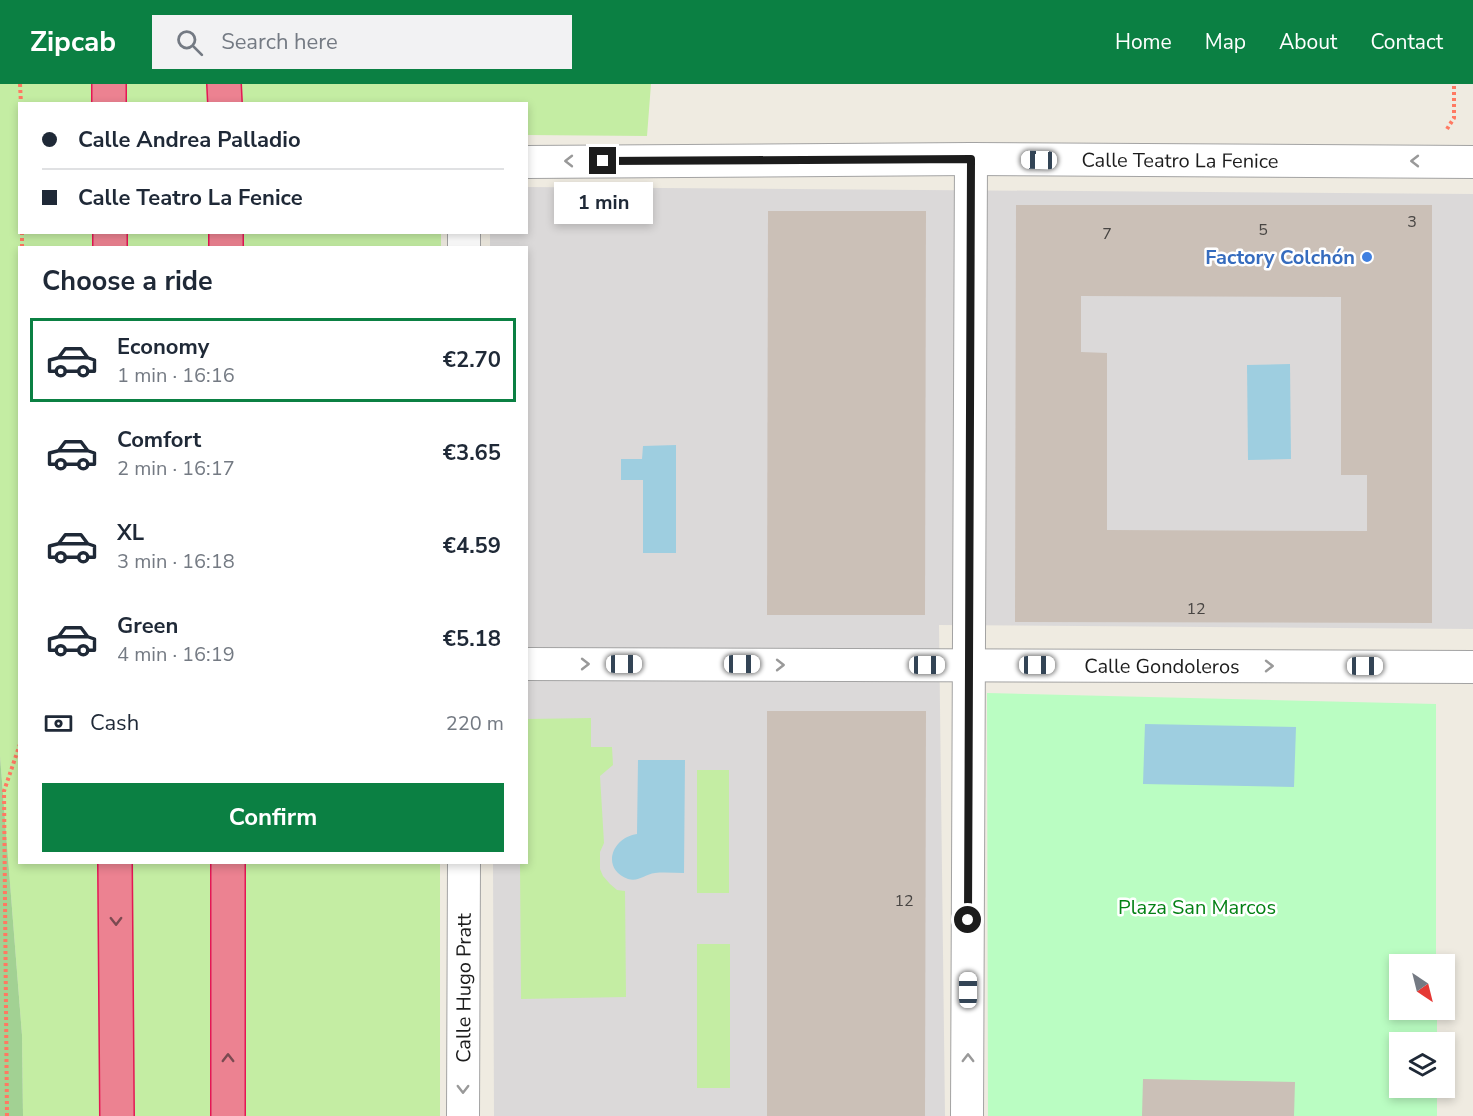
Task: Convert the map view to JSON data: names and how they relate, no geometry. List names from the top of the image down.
{
  "streets": {
    "street": ["Calle Teatro La Fenice", "Calle Gondoleros", "Calle Hugo Pratt"]
  },
  "one_way": ["Calle Teatro La Fenice", "Calle Gondoleros", "Calle Hugo Pratt"],
  "parks": ["Plaza San Marcos"],
  "places": ["Factory Colchón"],
  "house_numbers": [
    "3",
    "5",
    "7",
    "12",
    "12"
  ],
  "north": "bottom right",
  "page": {
    "header": "Zipcab",
    "search": "Search here",
    "nav": [
      "Home",
      "Map",
      "About",
      "Contact"
    ],
    "banner": ["Calle Andrea Palladio", "Calle Teatro La Fenice"],
    "bubble": "1 min",
    "heading": "Choose a ride",
    "list": [
      {
        "name": "Economy",
        "note": "1 min · 16:16",
        "value": "€2.70"
      },
      {
        "name": "Comfort",
        "note": "2 min · 16:17",
        "value": "€3.65"
      },
      {
        "name": "XL",
        "note": "3 min · 16:18",
        "value": "€4.59"
      },
      {
        "name": "Green",
        "note": "4 min · 16:19",
        "value": "€5.18"
      }
    ],
    "pay": ["Cash", "220 m"],
    "buttons": "Confirm"
  }
}
